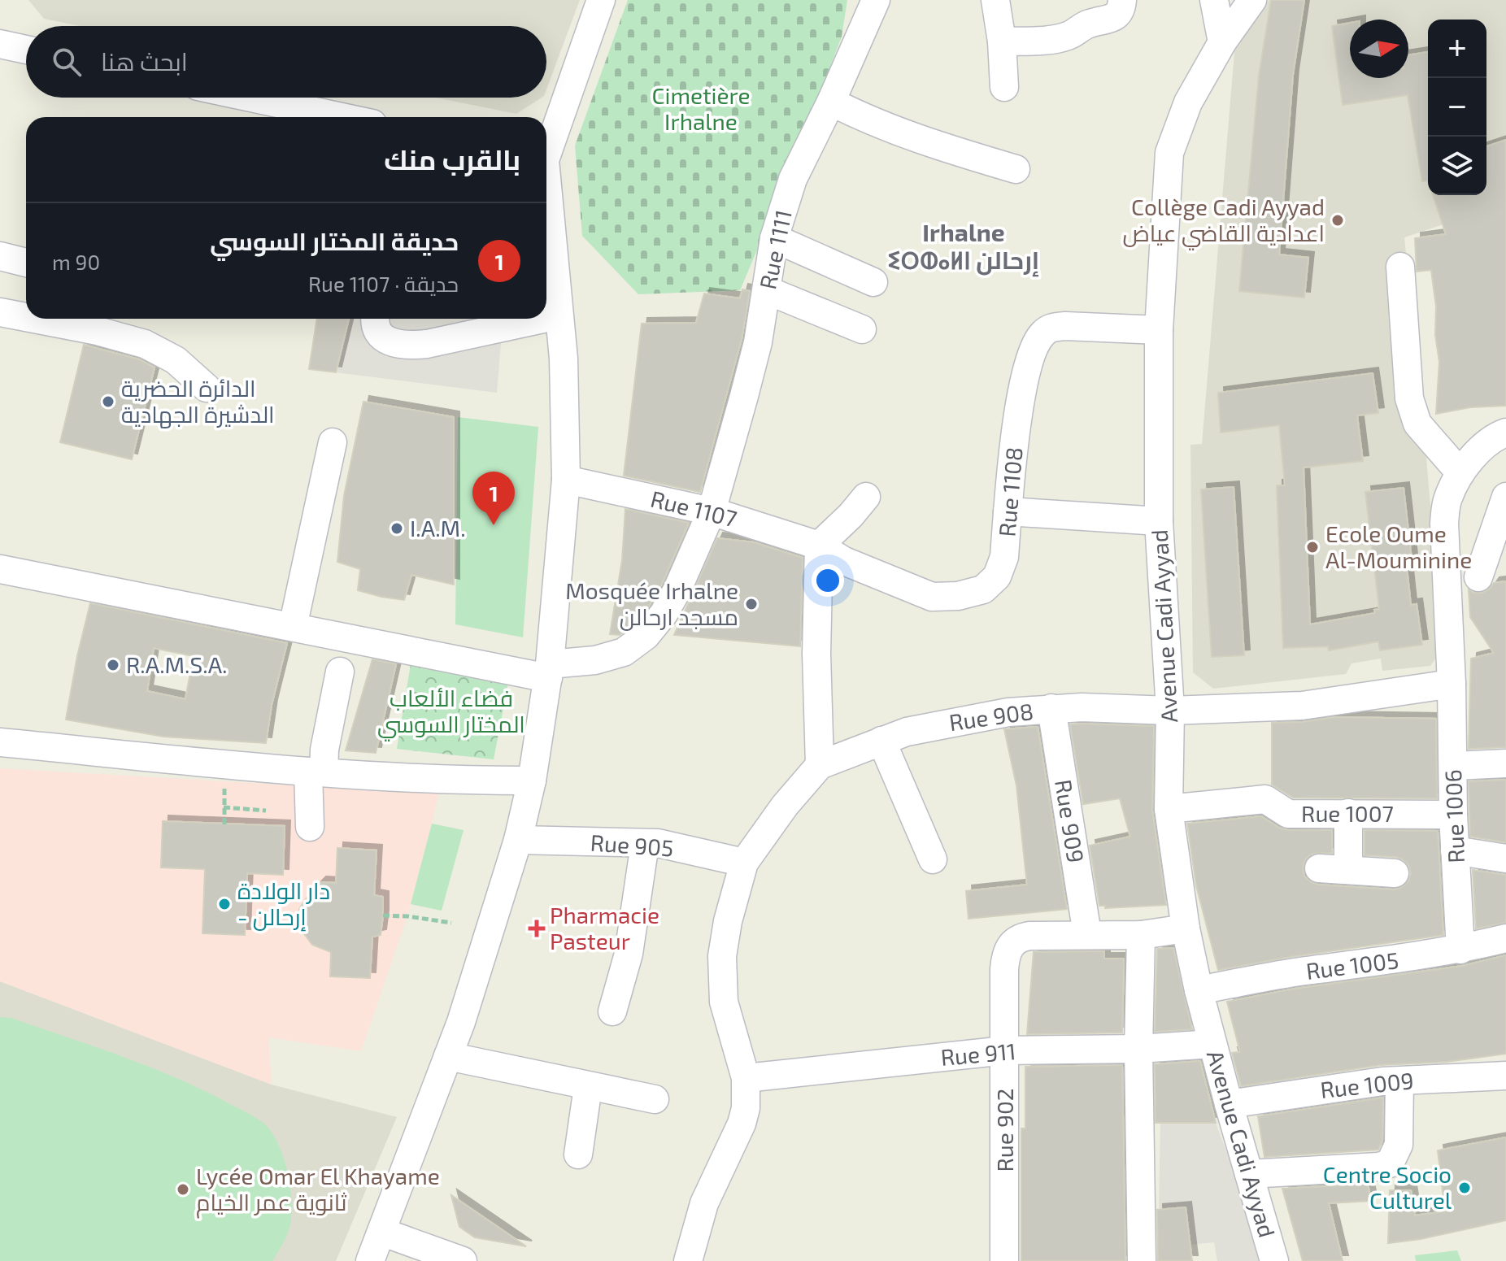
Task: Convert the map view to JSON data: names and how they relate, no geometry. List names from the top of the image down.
{
  "streets": {
    "street": [
      "Rue 1111",
      "Rue 1108",
      "Rue 1107",
      "Avenue Cadi Ayyad",
      "Rue 908",
      "Rue 1007",
      "Rue 1006",
      "Rue 909",
      "Rue 905",
      "Rue 1005",
      "Rue 911",
      "Rue 1009",
      "Rue 902"
    ]
  },
  "crossings": [
    ["Rue 1111", "Rue 1107"],
    ["Rue 1108", "Rue 1107"],
    ["Rue 1108", "Avenue Cadi Ayyad"],
    ["Avenue Cadi Ayyad", "Rue 908"],
    ["Avenue Cadi Ayyad", "Rue 1007"],
    ["Avenue Cadi Ayyad", "Rue 1005"],
    ["Avenue Cadi Ayyad", "Rue 911"],
    ["Avenue Cadi Ayyad", "Rue 1009"],
    ["Rue 908", "Rue 1006"],
    ["Rue 908", "Rue 909"],
    ["Rue 1007", "Rue 1006"],
    ["Rue 1006", "Rue 1005"],
    ["Rue 909", "Rue 902"],
    ["Rue 911", "Rue 902"]
  ],
  "districts": ["Irhalne ⵉⵔⵀⴰⵍⵏ إرحالن"],
  "parks": ["Cimetière Irhalne", "فضاء الألعاب المختار السوسي"],
  "places": {
    "other": [
      "Collège Cadi Ayyad اعدادية القاضي عياض",
      "الدائرة الحضرية الدشيرة الجهادية",
      "I.A.M.",
      "Ecole Oume Al-Mouminine",
      "Mosquée Irhalne مسجد ارحالن",
      "R.A.M.S.A.",
      "دار الولادة - إرحالن",
      "Centre Socio Culturel",
      "Lycée Omar El Khayame ثانوية عمر الخيام"
    ],
    "health": ["Pharmacie Pasteur"]
  },
  "north": "right",
  "page": {
    "map_buttons": ["+", "−"],
    "search": "ابحث هنا",
    "heading": "بالقرب منك",
    "list": [
      {
        "mark": "1",
        "name": "حديقة المختار السوسي",
        "note": "حديقة · Rue 1107",
        "value": "90 m"
      }
    ],
    "pins": "1"
  }
}
